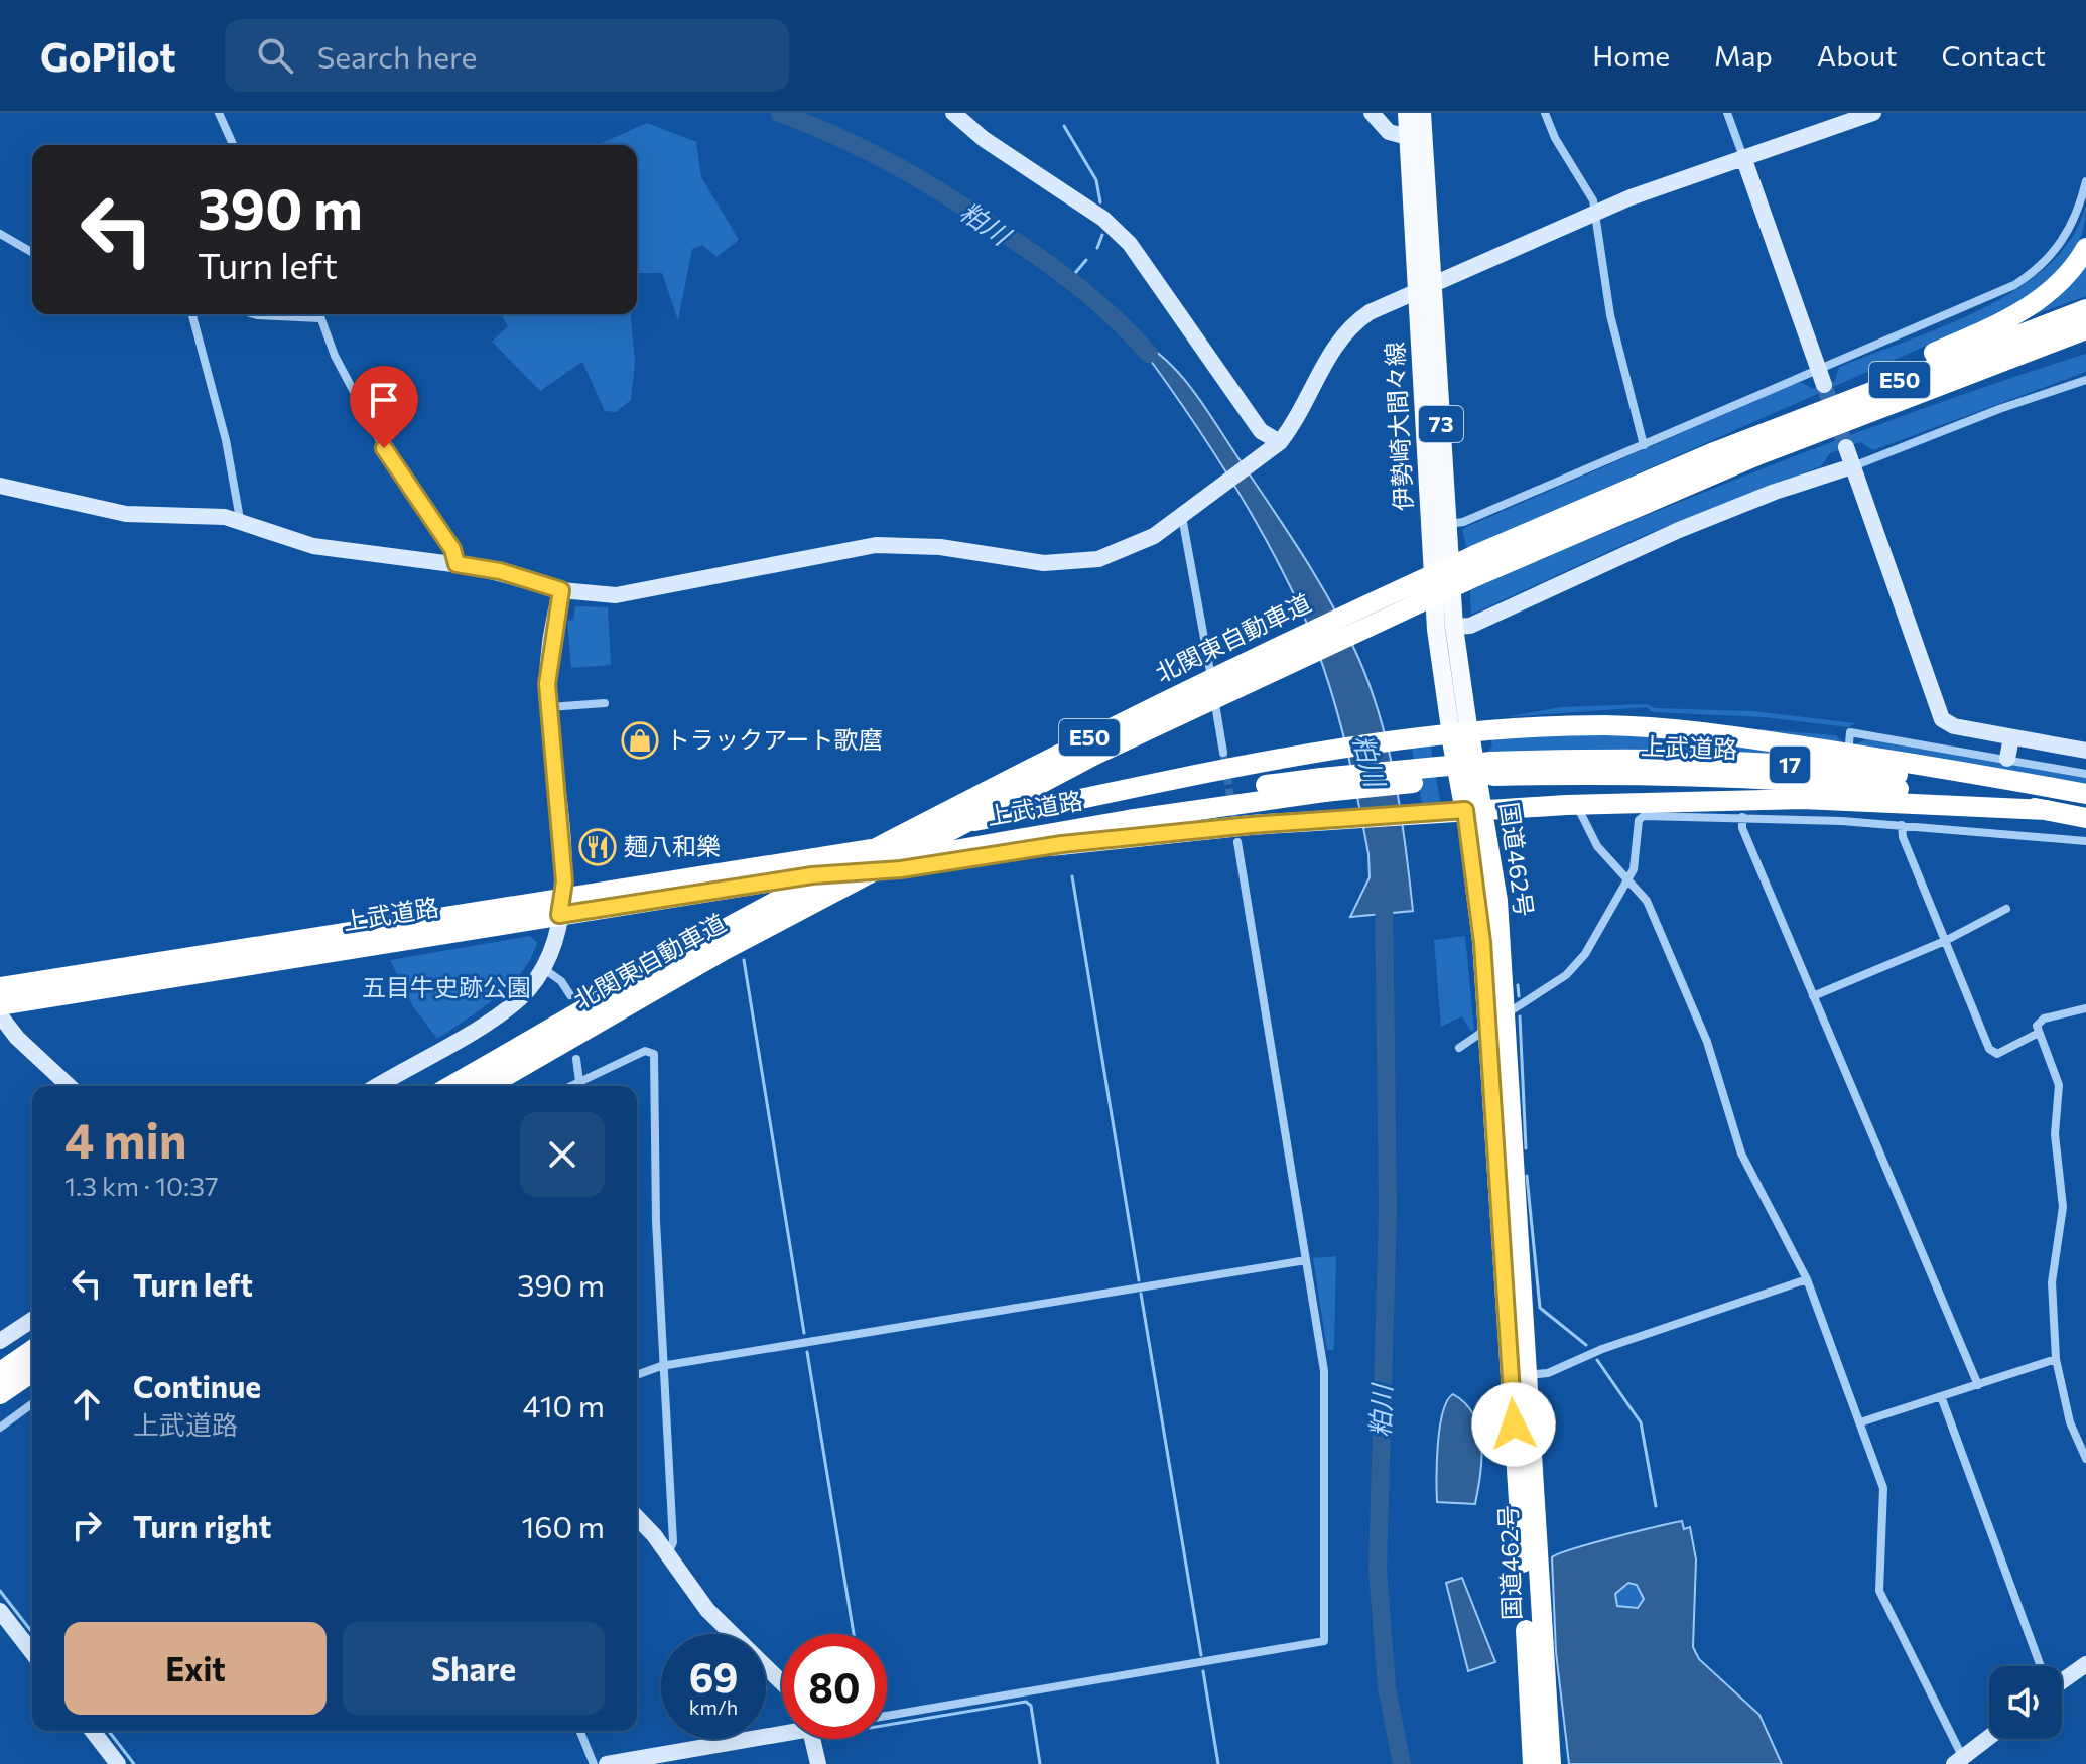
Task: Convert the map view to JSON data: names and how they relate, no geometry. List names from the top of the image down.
{
  "streets": {
    "highway": [
      "E50",
      "北関東自動車道",
      "上武道路",
      "17",
      "国道462号"
    ],
    "main road": ["73", "伊勢崎大間々線"]
  },
  "crossings": [
    ["伊勢崎大間々線", "国道462号"]
  ],
  "water": ["粕川"],
  "parks": ["五目牛史跡公園"],
  "places": {
    "shop": ["トラックアート歌麿"],
    "restaurant": ["麺八和樂"]
  },
  "page": {
    "header": "GoPilot",
    "search": "Search here",
    "nav": [
      "Home",
      "Map",
      "About",
      "Contact"
    ],
    "turn": ["390 m", "Turn left"],
    "heading": ["4 min", "1.3 km · 10:37"],
    "list": [
      {
        "name": "Turn left",
        "value": "390 m"
      },
      {
        "name": "Continue",
        "note": "上武道路",
        "value": "410 m"
      },
      {
        "name": "Turn right",
        "value": "160 m"
      }
    ],
    "buttons": ["Exit", "Share"],
    "speed": "69 km/h",
    "limit": "80"
  }
}
